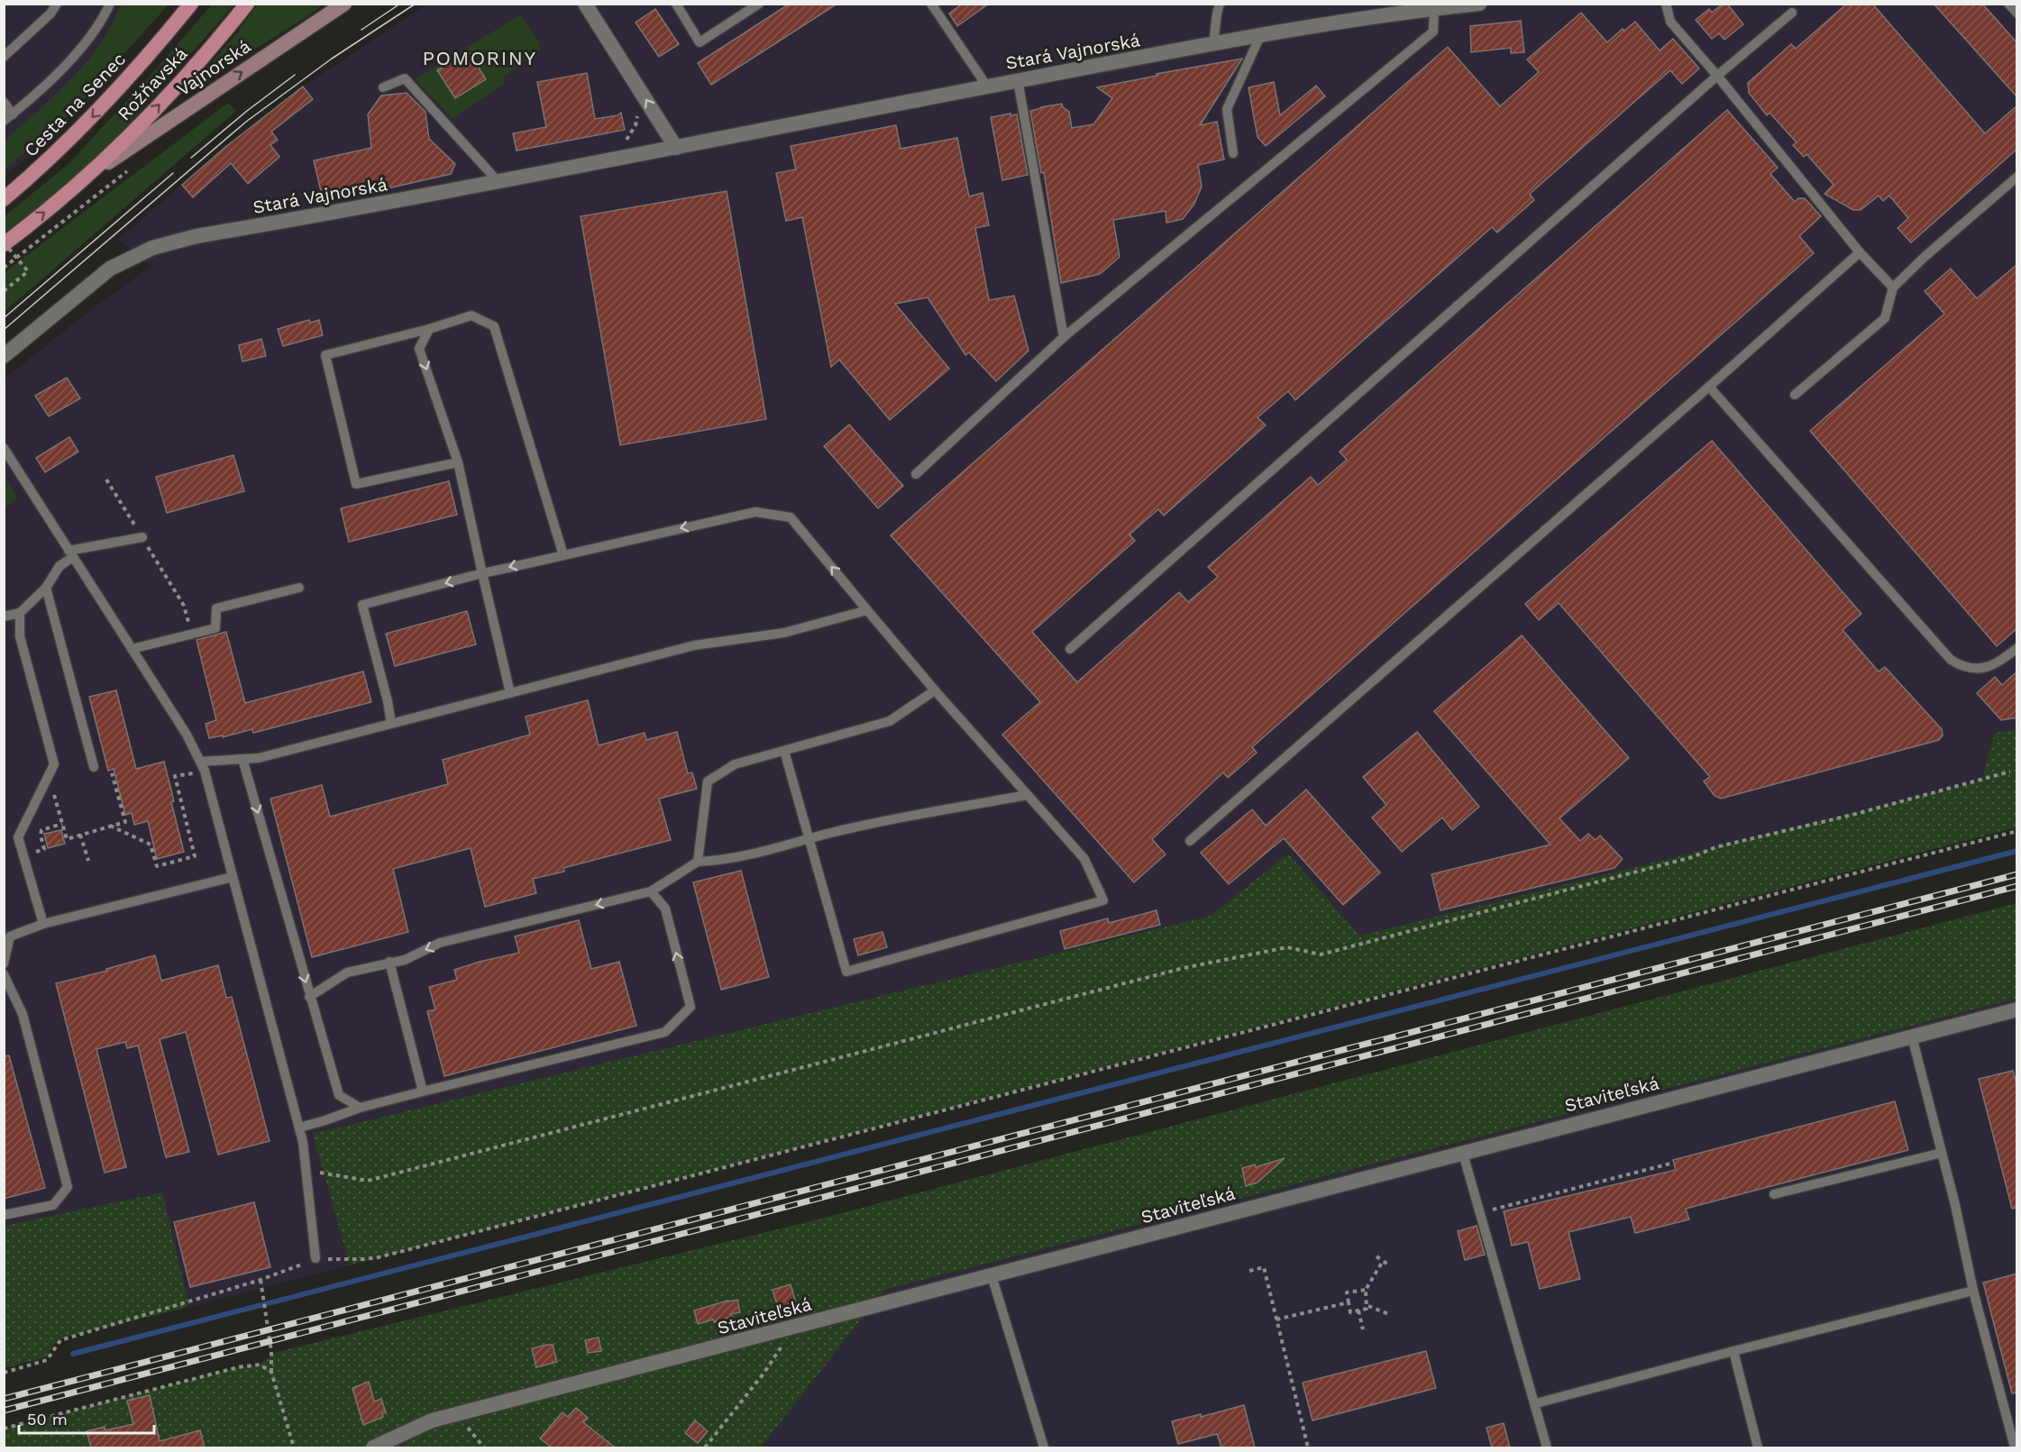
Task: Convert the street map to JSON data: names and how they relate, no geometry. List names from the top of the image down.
{
  "streets": {
    "main road": ["Vajnorská", "Rožňavská", "Cesta na Senec"],
    "street": ["Stará Vajnorská", "Staviteľská"]
  },
  "crossings": [
    ["Vajnorská", "Rožňavská"],
    ["Rožňavská", "Cesta na Senec"]
  ],
  "one_way": ["Vajnorská", "Rožňavská", "Cesta na Senec"],
  "districts": ["POMORINY"],
  "scale_bar": "50 m"
}
